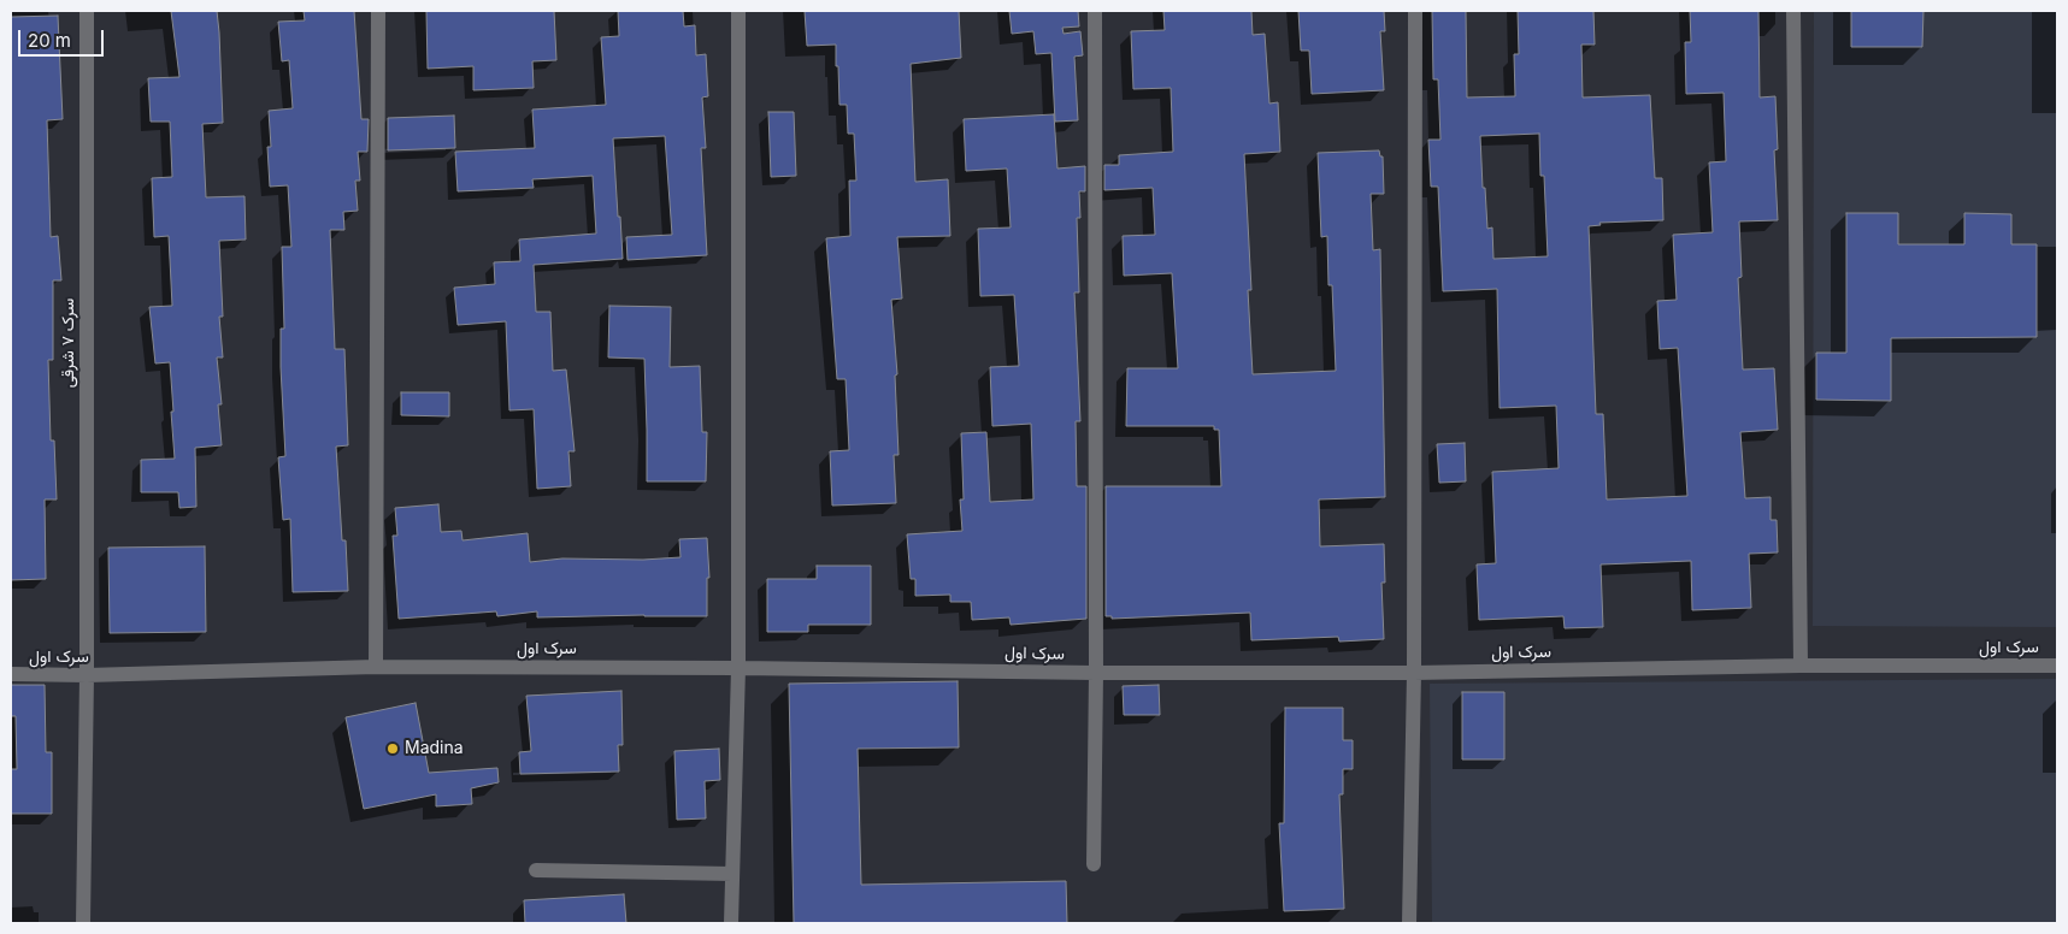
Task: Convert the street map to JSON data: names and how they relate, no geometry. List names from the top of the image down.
{
  "streets": {
    "street": ["سرک ۷ شرقی", "سرک‌ اول"]
  },
  "crossings": [
    ["سرک ۷ شرقی", "سرک‌ اول"]
  ],
  "places": ["Madina"],
  "scale_bar": "20 m"
}
